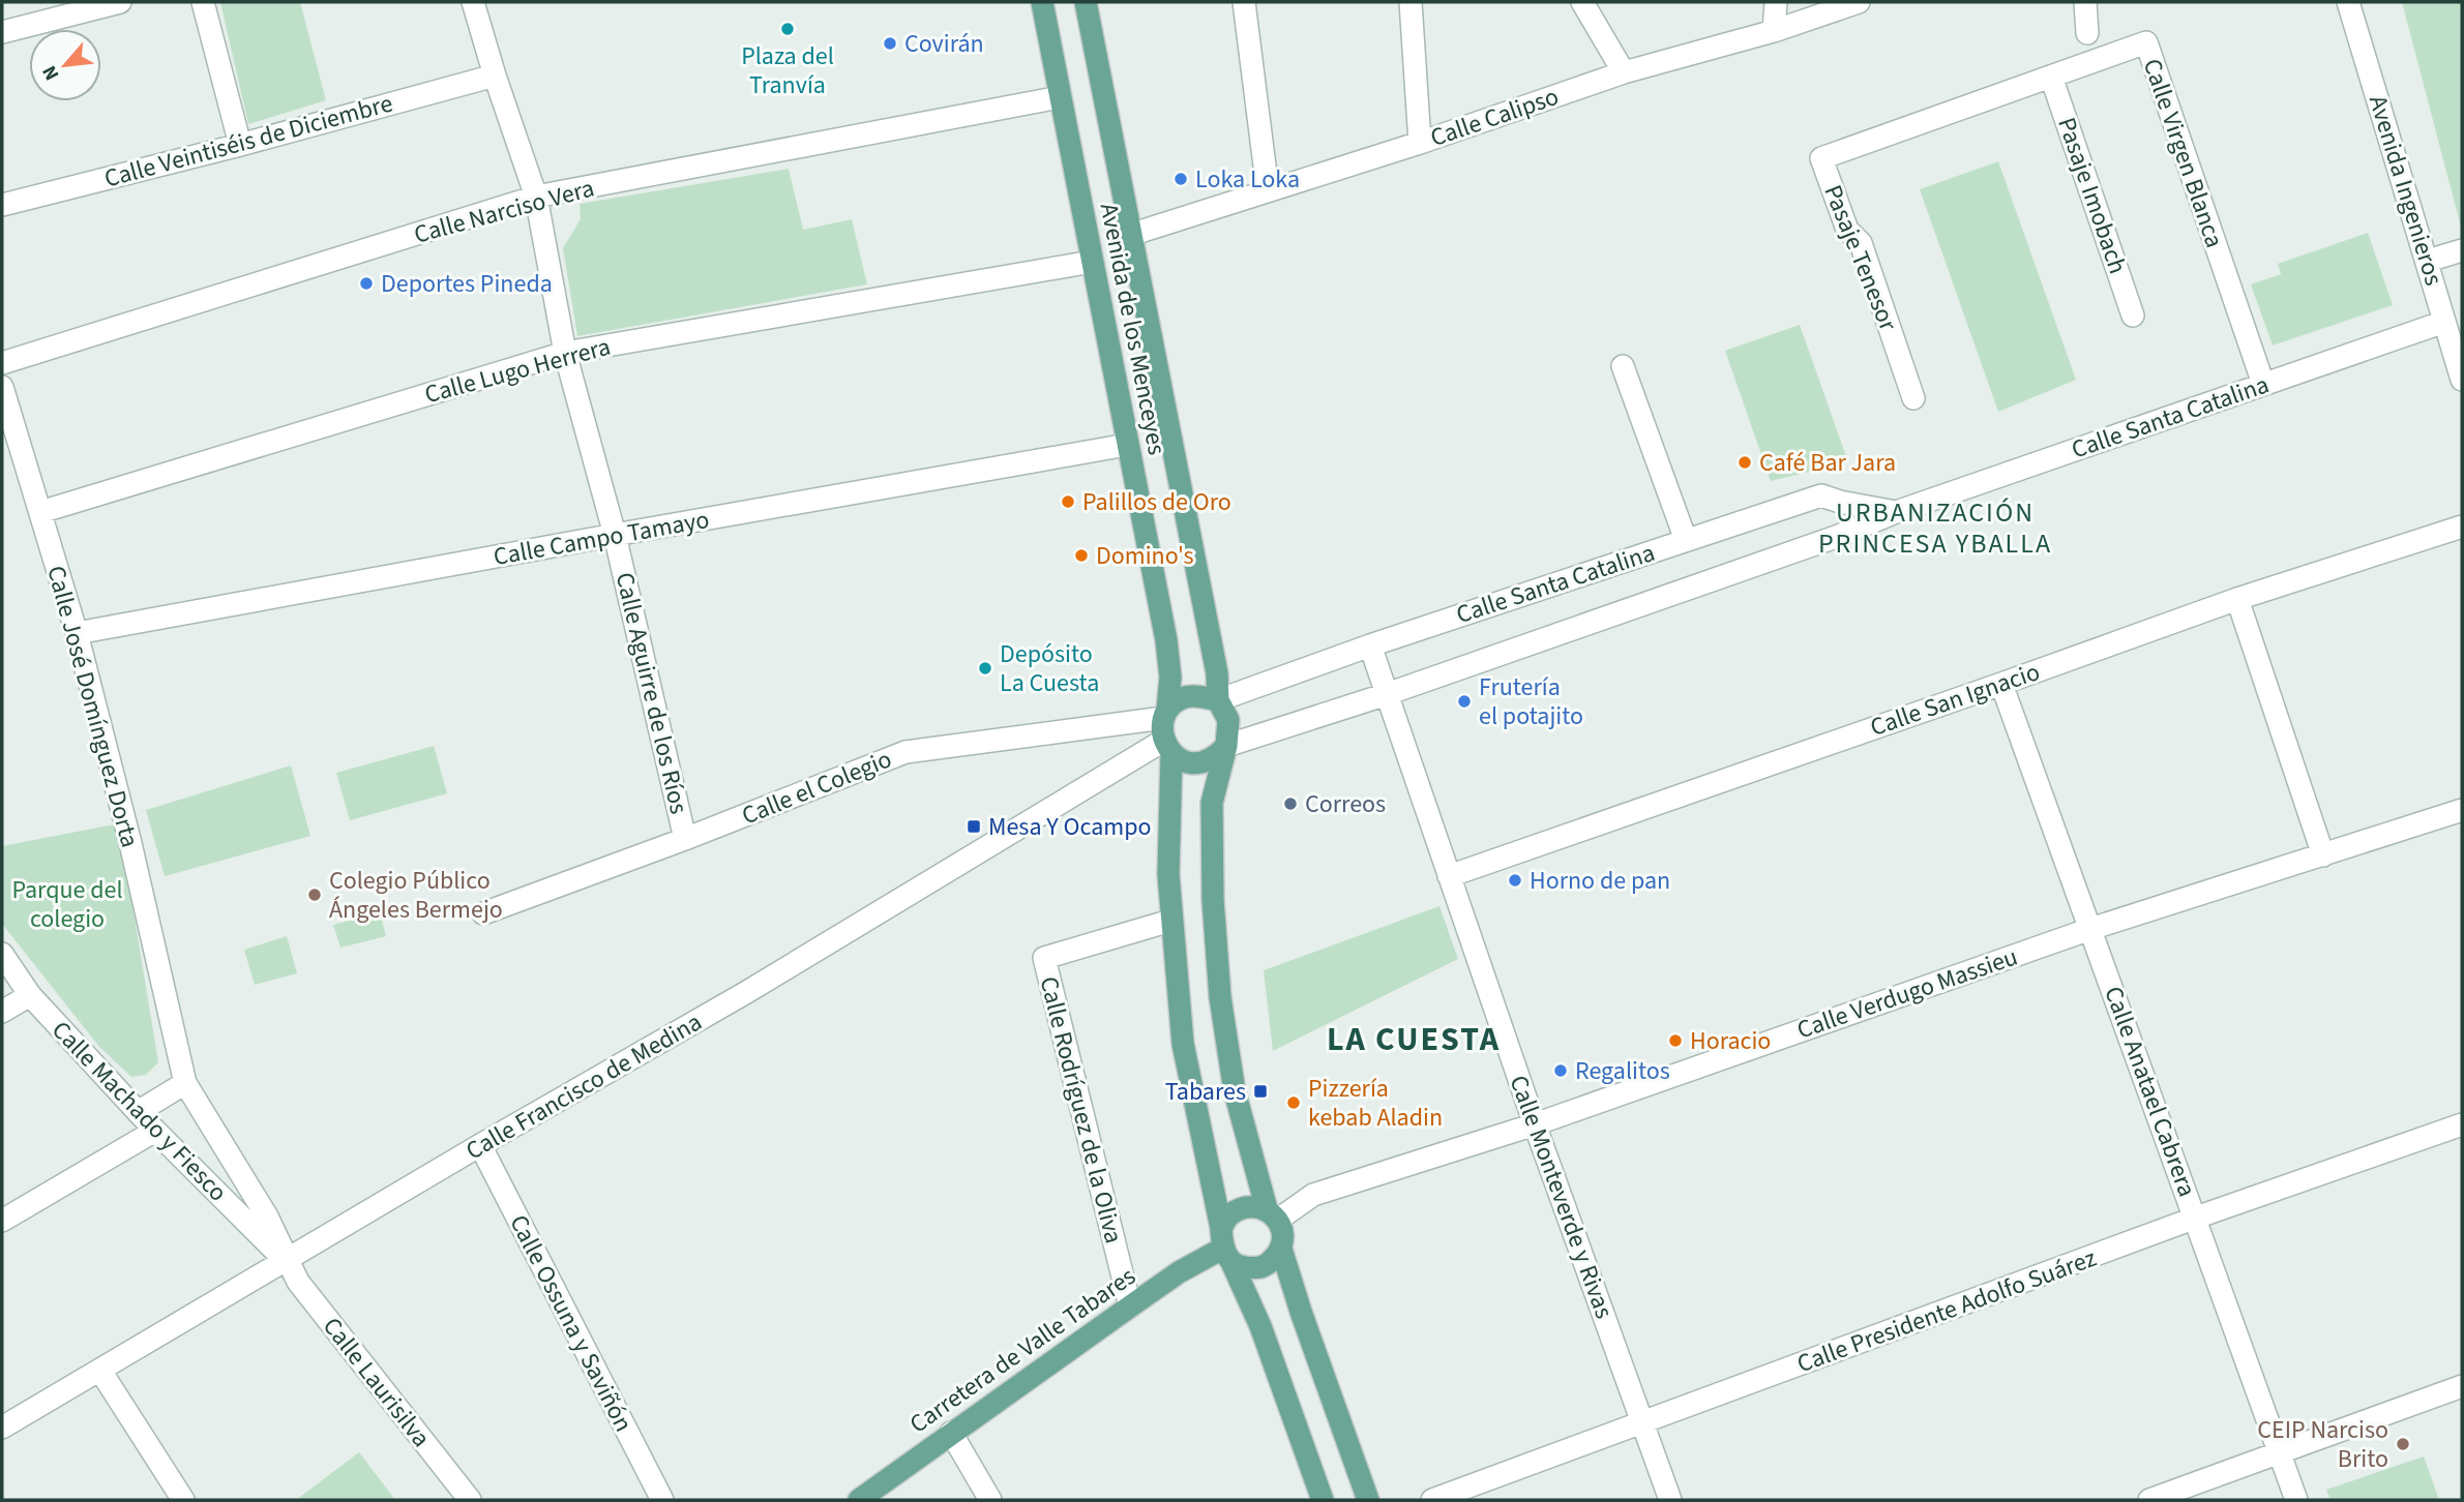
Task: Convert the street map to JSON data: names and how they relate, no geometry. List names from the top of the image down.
{
  "streets": {
    "main road": ["Avenida de los Menceyes", "Carretera de Valle Tabares"],
    "street": [
      "Calle Calipso",
      "Calle Veintiséis de Diciembre",
      "Calle Virgen Blanca",
      "Avenida Ingenieros",
      "Pasaje Imobach",
      "Calle Narciso Vera",
      "Pasaje Tenesor",
      "Calle Lugo Herrera",
      "Calle Santa Catalina",
      "Calle Campo Tamayo",
      "Calle Aguirre de los Ríos",
      "Calle San Ignacio",
      "Calle José Domínguez Dorta",
      "Calle el Colegio",
      "Calle Verdugo Massieu",
      "Calle Francisco de Medina",
      "Calle Anatael Cabrera",
      "Calle Rodríguez de la Oliva",
      "Calle Machado y Fiesco",
      "Calle Monteverde y Rivas",
      "Calle Presidente Adolfo Suárez",
      "Calle Ossuna y Saviñón",
      "Calle Laurisilva"
    ]
  },
  "crossings": [
    ["Calle Calipso", "Avenida de los Menceyes"],
    ["Calle Veintiséis de Diciembre", "Calle Aguirre de los Ríos"],
    ["Calle Virgen Blanca", "Pasaje Imobach"],
    ["Calle Virgen Blanca", "Pasaje Tenesor"],
    ["Calle Virgen Blanca", "Calle Santa Catalina"],
    ["Avenida Ingenieros", "Calle Santa Catalina"],
    ["Calle Narciso Vera", "Avenida de los Menceyes"],
    ["Calle Narciso Vera", "Calle Aguirre de los Ríos"],
    ["Avenida de los Menceyes", "Calle Lugo Herrera"],
    ["Avenida de los Menceyes", "Calle Santa Catalina"],
    ["Avenida de los Menceyes", "Calle Campo Tamayo"],
    ["Avenida de los Menceyes", "Calle el Colegio"],
    ["Avenida de los Menceyes", "Calle Francisco de Medina"],
    ["Calle Lugo Herrera", "Calle Aguirre de los Ríos"],
    ["Calle Lugo Herrera", "Calle José Domínguez Dorta"],
    ["Calle Santa Catalina", "Calle el Colegio"],
    ["Calle Santa Catalina", "Calle Francisco de Medina"],
    ["Calle Santa Catalina", "Calle Monteverde y Rivas"],
    ["Calle Campo Tamayo", "Calle Aguirre de los Ríos"],
    ["Calle Campo Tamayo", "Calle José Domínguez Dorta"],
    ["Calle Aguirre de los Ríos", "Calle el Colegio"],
    ["Calle San Ignacio", "Calle Anatael Cabrera"],
    ["Calle San Ignacio", "Calle Monteverde y Rivas"],
    ["Calle José Domínguez Dorta", "Calle Francisco de Medina"],
    ["Calle José Domínguez Dorta", "Calle Machado y Fiesco"],
    ["Calle José Domínguez Dorta", "Calle Laurisilva"],
    ["Calle el Colegio", "Calle Francisco de Medina"],
    ["Calle Verdugo Massieu", "Calle Anatael Cabrera"],
    ["Calle Verdugo Massieu", "Calle Monteverde y Rivas"],
    ["Calle Verdugo Massieu", "Carretera de Valle Tabares"],
    ["Calle Francisco de Medina", "Calle Machado y Fiesco"],
    ["Calle Francisco de Medina", "Calle Ossuna y Saviñón"],
    ["Calle Francisco de Medina", "Calle Laurisilva"],
    ["Calle Anatael Cabrera", "Calle Presidente Adolfo Suárez"],
    ["Calle Rodríguez de la Oliva", "Carretera de Valle Tabares"],
    ["Calle Machado y Fiesco", "Calle Laurisilva"],
    ["Calle Monteverde y Rivas", "Calle Presidente Adolfo Suárez"]
  ],
  "districts": ["URBANIZACIÓN PRINCESA YBALLA", "LA CUESTA"],
  "parks": ["Parque del colegio"],
  "places": {
    "other": [
      "Plaza del Tranvía",
      "Covirán",
      "Loka Loka",
      "Deportes Pineda",
      "Café Bar Jara",
      "Palillos de Oro",
      "Domino's",
      "Depósito La Cuesta",
      "Frutería el potajito",
      "Correos",
      "Horno de pan",
      "Colegio Público Ángeles Bermejo",
      "Horacio",
      "Regalitos",
      "Pizzería kebab Aladin",
      "CEIP Narciso Brito"
    ],
    "transit": ["Mesa Y Ocampo", "Tabares"]
  },
  "north": "bottom left"
}
